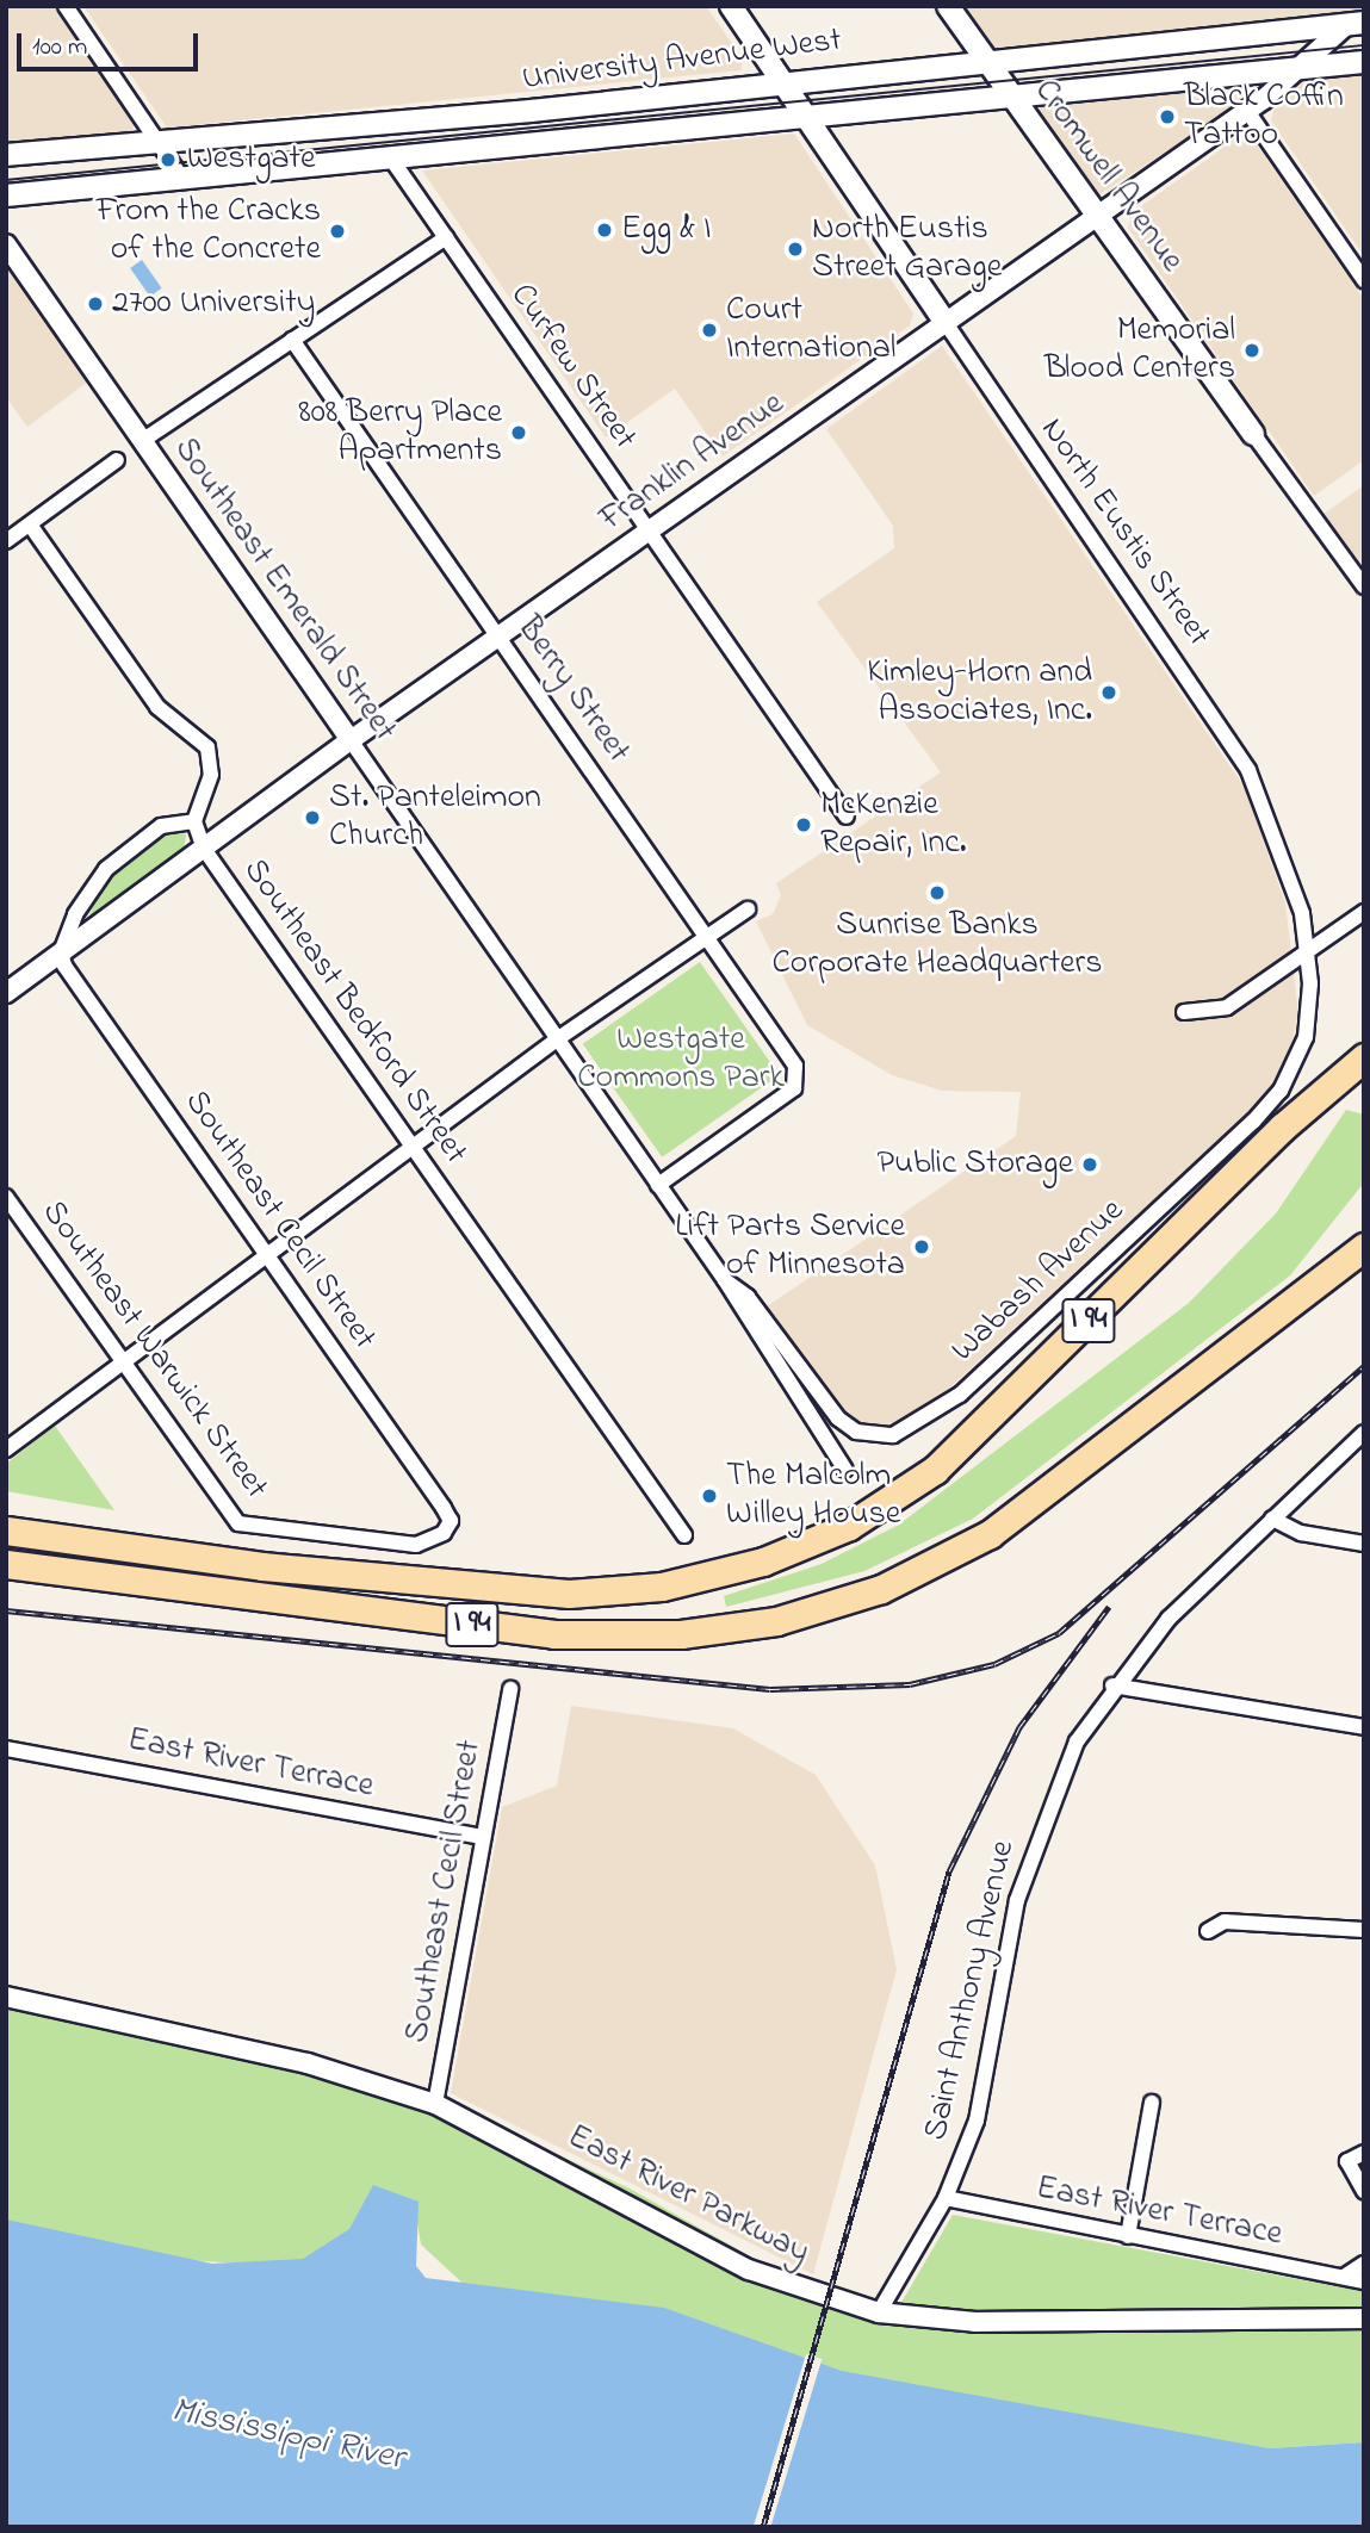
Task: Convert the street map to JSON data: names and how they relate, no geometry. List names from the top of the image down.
{
  "streets": {
    "highway": ["I 94"],
    "main road": ["University Avenue West", "Cromwell Avenue", "North Eustis Street"],
    "street": [
      "Curfew Street",
      "Franklin Avenue",
      "Southeast Emerald Street",
      "Berry Street",
      "Southeast Bedford Street",
      "Southeast Cecil Street",
      "Wabash Avenue",
      "Southeast Warwick Street",
      "East River Terrace",
      "Saint Anthony Avenue",
      "East River Parkway"
    ]
  },
  "crossings": [
    ["University Avenue West", "Cromwell Avenue"],
    ["University Avenue West", "Curfew Street"],
    ["University Avenue West", "Franklin Avenue"],
    ["University Avenue West", "North Eustis Street"],
    ["Cromwell Avenue", "Franklin Avenue"],
    ["Curfew Street", "Franklin Avenue"],
    ["Franklin Avenue", "North Eustis Street"],
    ["Franklin Avenue", "Southeast Emerald Street"],
    ["Franklin Avenue", "Berry Street"],
    ["Franklin Avenue", "Southeast Bedford Street"],
    ["Franklin Avenue", "Southeast Cecil Street"],
    ["North Eustis Street", "Wabash Avenue"],
    ["Southeast Emerald Street", "Berry Street"],
    ["Southeast Emerald Street", "Wabash Avenue"],
    ["Southeast Cecil Street", "Southeast Warwick Street"],
    ["Southeast Cecil Street", "East River Terrace"],
    ["Southeast Cecil Street", "East River Parkway"],
    ["East River Terrace", "Saint Anthony Avenue"],
    ["Saint Anthony Avenue", "East River Parkway"]
  ],
  "water": ["Mississippi River"],
  "parks": ["Westgate Commons Park"],
  "places": [
    "Black Coffin Tattoo",
    "Westgate",
    "Egg & I",
    "From the Cracks of the Concrete",
    "North Eustis Street Garage",
    "2700 University",
    "Court International",
    "Memorial Blood Centers",
    "808 Berry Place Apartments",
    "Kimley-Horn and Associates, Inc.",
    "St. Panteleimon Church",
    "McKenzie Repair, Inc.",
    "Sunrise Banks Corporate Headquarters",
    "Public Storage",
    "Lift Parts Service of Minnesota",
    "The Malcolm Willey House"
  ],
  "scale_bar": "100 m"
}
